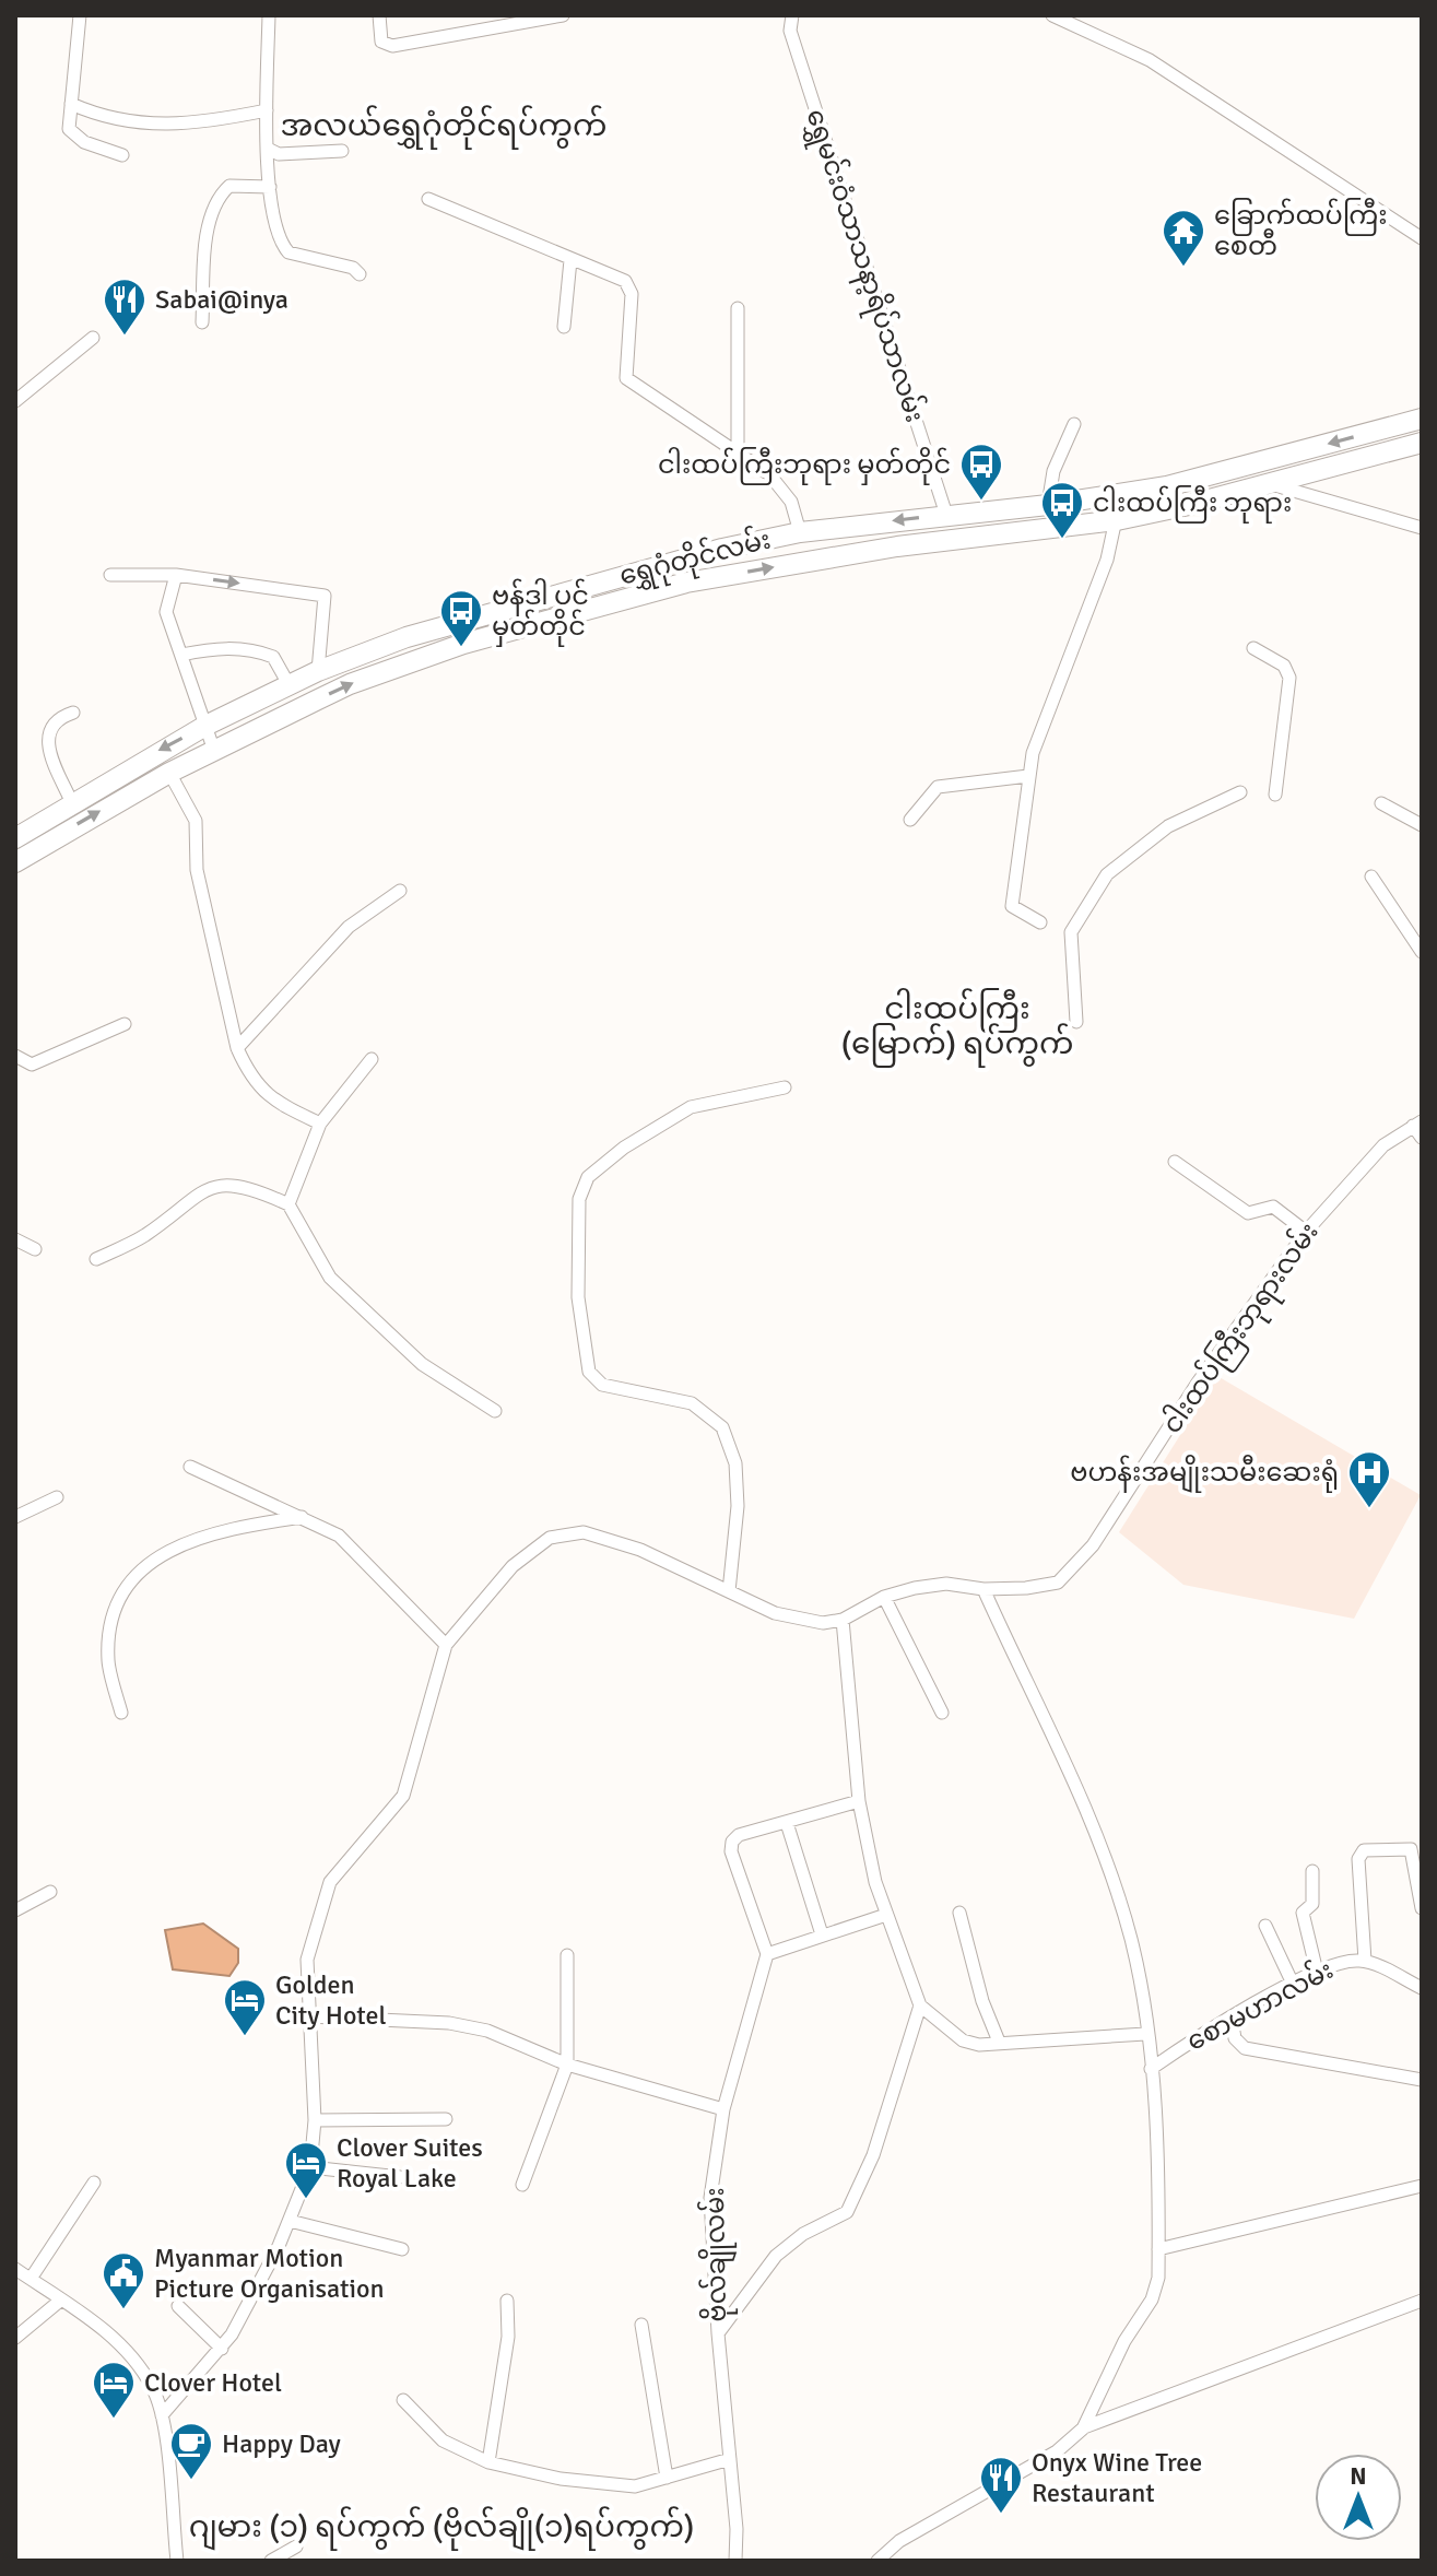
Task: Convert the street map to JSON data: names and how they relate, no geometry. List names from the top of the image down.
{
  "streets": {
    "main road": ["ရွှေဂုံတိုင်လမ်း"],
    "street": [
      "ရွှေမင်းဝံသာသနာ့ရိပ်သာလမ်း",
      "ငါးထပ်ကြီးဘုရားလမ်း",
      "စောမဟာလမ်း",
      "ဗိုလ်ချိုလမ်း"
    ]
  },
  "crossings": [
    ["ရွှေမင်းဝံသာသနာ့ရိပ်သာလမ်း", "ရွှေဂုံတိုင်လမ်း"]
  ],
  "districts": ["အလယ်ရွှေဂုံတိုင်ရပ်ကွက်", "ငါးထပ်ကြီး (မြောက်) ရပ်ကွက်", "ဂျမား (၁) ရပ်ကွက် (ဗိုလ်ချို(၁)ရပ်ကွက်)"],
  "places": {
    "temple": ["ခြောက်ထပ်ကြီး စေတီ"],
    "restaurant": ["Sabai@inya", "Onyx Wine Tree Restaurant"],
    "bus stop": ["ငါးထပ်ကြီးဘုရား မှတ်တိုင်", "ငါးထပ်ကြီး ဘုရား", "ဗန်ဒါ ပင် မှတ်တိုင်"],
    "hospital": ["ဗဟန်းအမျိုးသမီးဆေးရုံ"],
    "hotel": ["Golden City Hotel", "Clover Suites Royal Lake", "Clover Hotel"],
    "public building": ["Myanmar Motion Picture Organisation"],
    "cafe": ["Happy Day"]
  },
  "north": "top"
}
